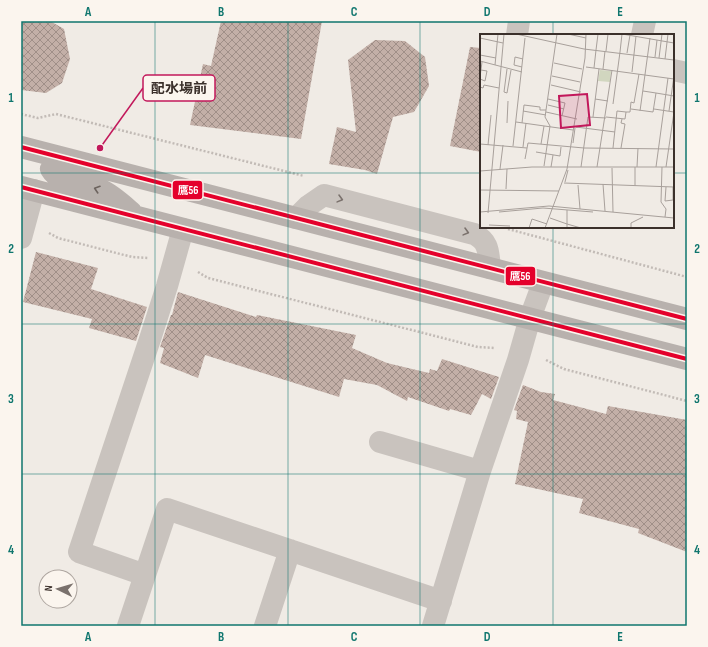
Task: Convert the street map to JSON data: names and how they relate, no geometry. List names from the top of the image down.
{
  "places": ["配水場前"],
  "lines": ["transit line 鷹56"],
  "north": "left",
  "grid": {
    "columns": [
      "A",
      "B",
      "C",
      "D",
      "E"
    ],
    "rows": [
      "1",
      "2",
      "3",
      "4"
    ]
  }
}
